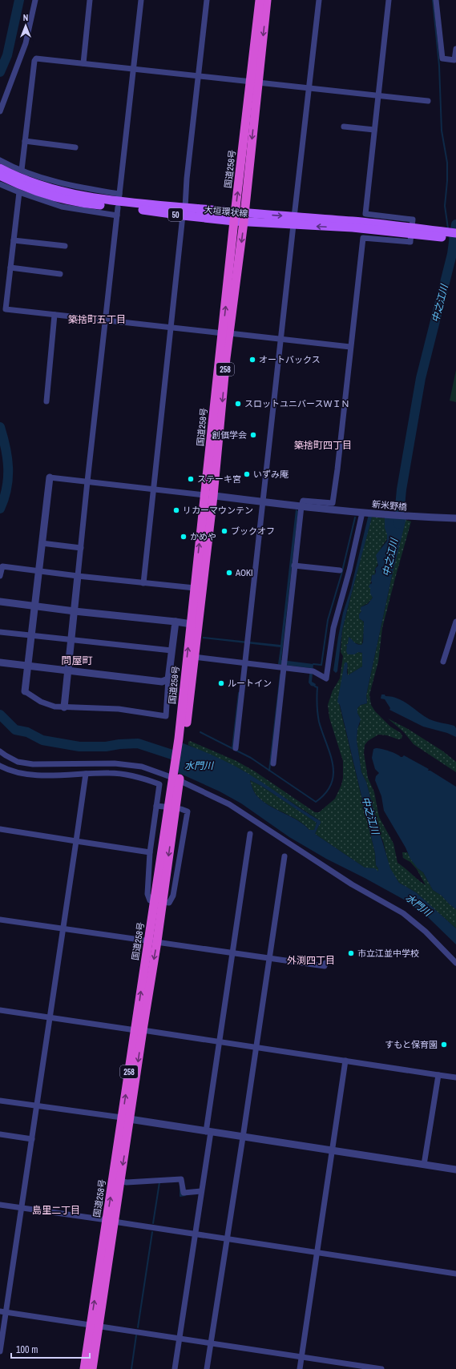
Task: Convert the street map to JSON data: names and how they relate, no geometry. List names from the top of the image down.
{
  "streets": {
    "highway": ["国道258号", "258"],
    "main road": ["大垣環状線", "50"],
    "street": ["新米野橋"]
  },
  "crossings": [
    ["国道258号", "大垣環状線"],
    ["国道258号", "新米野橋"]
  ],
  "districts": [
    "築捨町五丁目",
    "築捨町四丁目",
    "問屋町",
    "外渕四丁目",
    "島里二丁目"
  ],
  "water": ["中之江川", "水門川"],
  "places": [
    "オートバックス",
    "スロットユニバースＷＩＮ",
    "創価学会",
    "いずみ庵",
    "ステーキ宮",
    "リカーマウンテン",
    "ブックオフ",
    "かめや",
    "AOKI",
    "ルートイン",
    "市立江並中学校",
    "すもと保育園"
  ],
  "scale_bar": "100 m",
  "north": "top"
}
